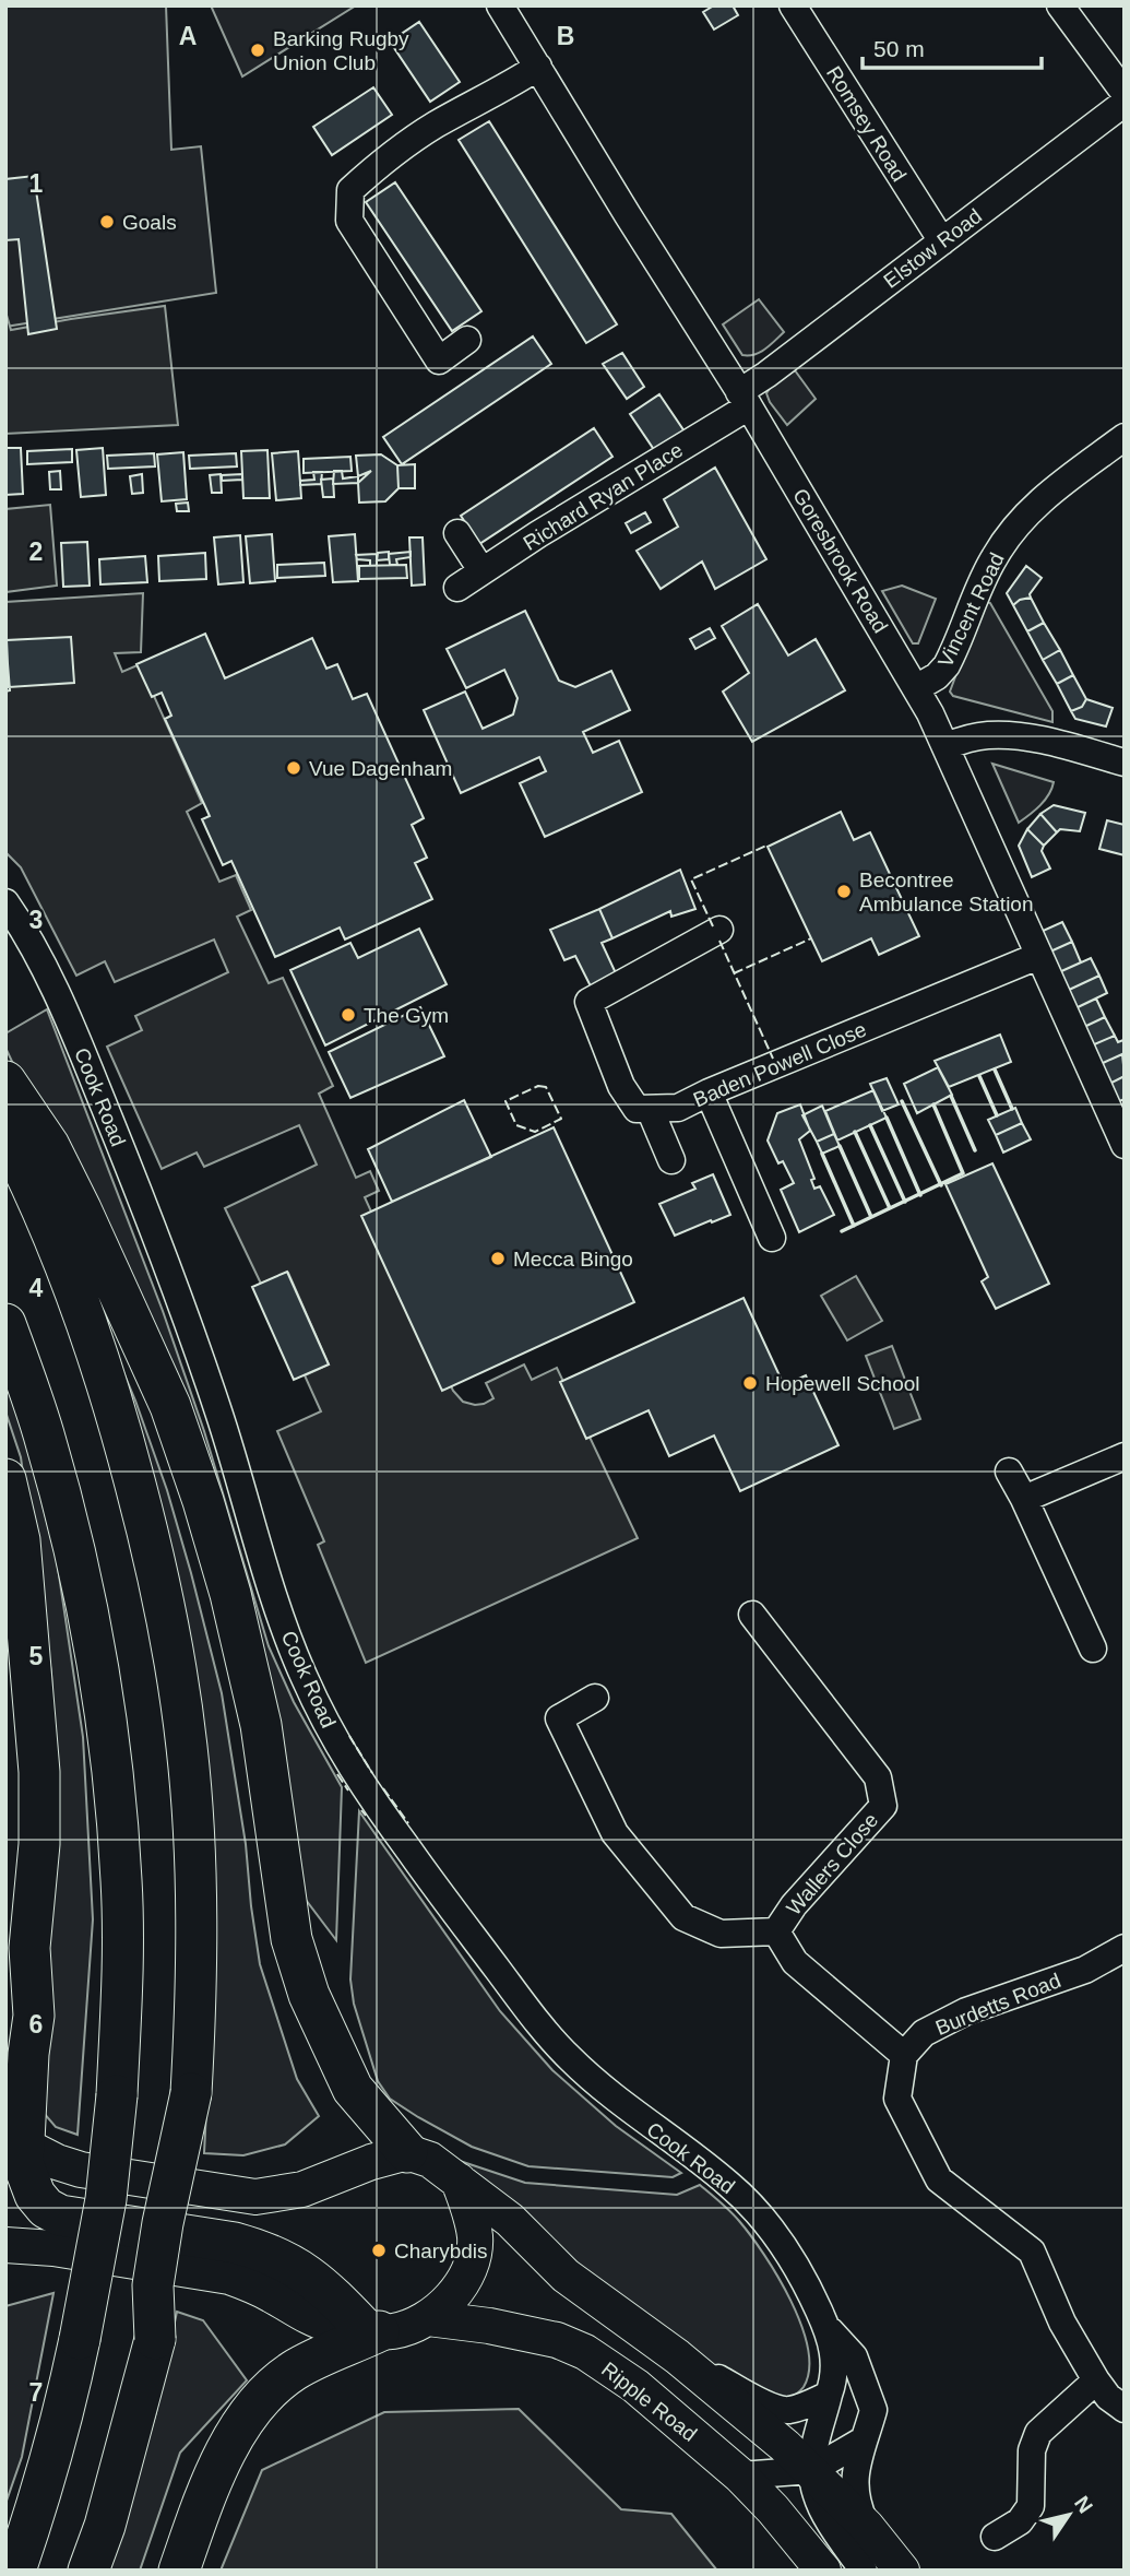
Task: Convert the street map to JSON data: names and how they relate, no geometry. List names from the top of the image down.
{
  "streets": {
    "main road": ["Ripple Road"],
    "street": [
      "Romsey Road",
      "Elstow Road",
      "Richard Ryan Place",
      "Goresbrook Road",
      "Vincent Road",
      "Baden Powell Close",
      "Cook Road",
      "Wallers Close",
      "Burdetts Road"
    ]
  },
  "crossings": [
    ["Romsey Road", "Elstow Road"],
    ["Elstow Road", "Richard Ryan Place"],
    ["Elstow Road", "Goresbrook Road"],
    ["Richard Ryan Place", "Goresbrook Road"],
    ["Goresbrook Road", "Vincent Road"],
    ["Goresbrook Road", "Baden Powell Close"],
    ["Wallers Close", "Burdetts Road"]
  ],
  "places": [
    "Barking Rugby Union Club",
    "Goals",
    "Vue Dagenham",
    "Becontree Ambulance Station",
    "The Gym",
    "Mecca Bingo",
    "Hopewell School",
    "Charybdis"
  ],
  "scale_bar": "50 m",
  "north": "top right",
  "grid": {
    "columns": ["A", "B"],
    "rows": [
      "1",
      "2",
      "3",
      "4",
      "5",
      "6",
      "7"
    ]
  }
}
